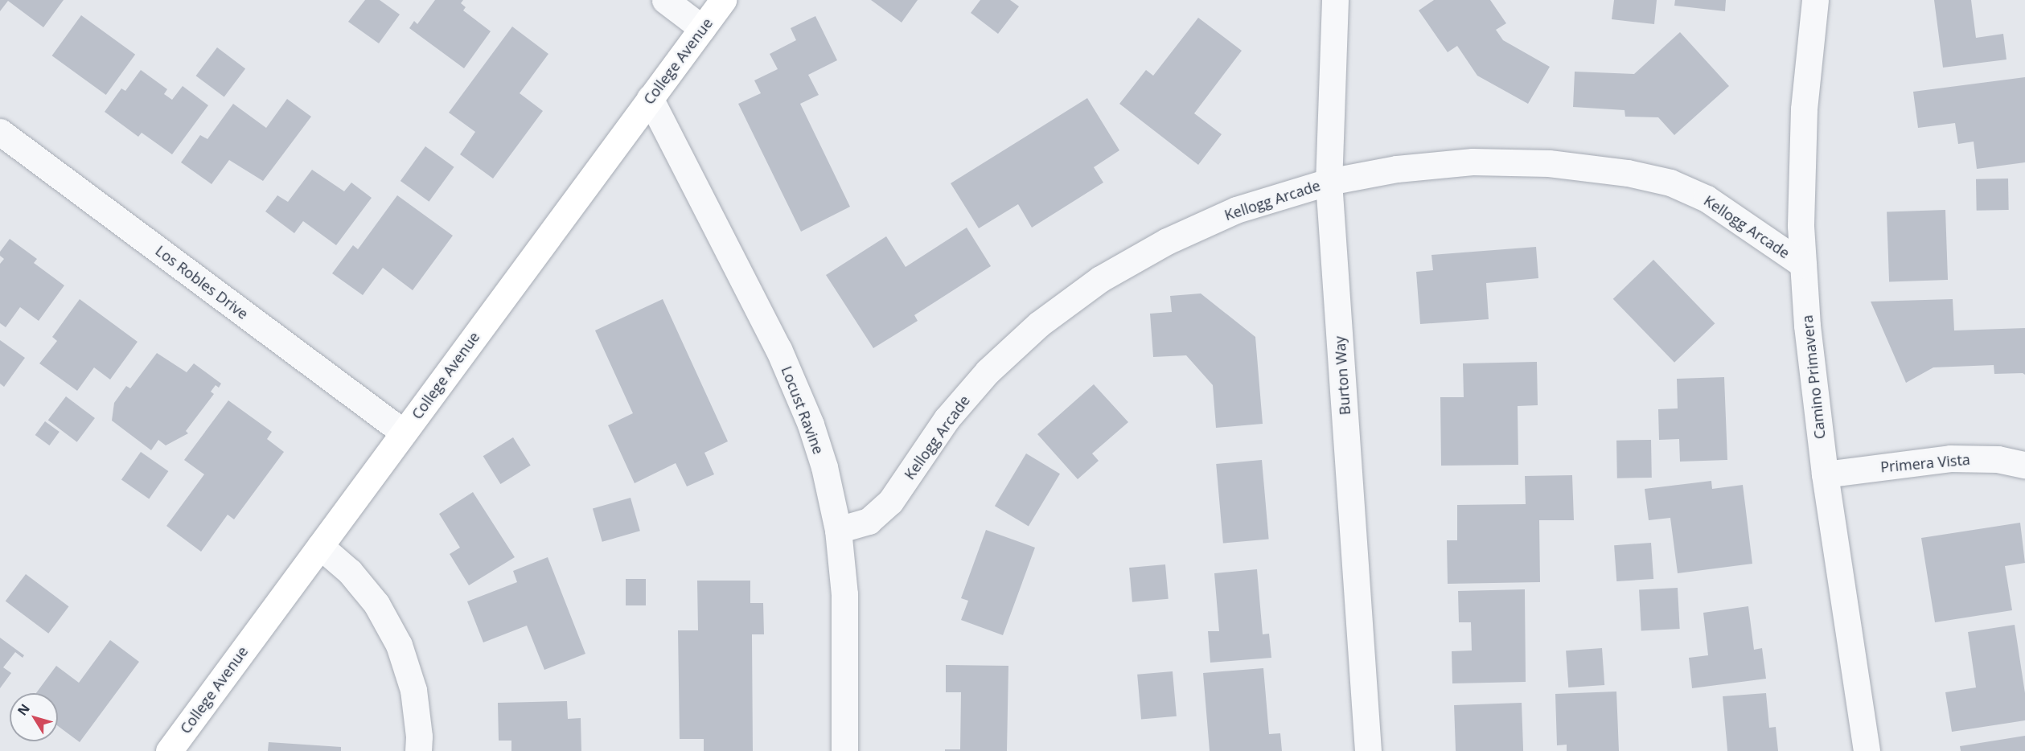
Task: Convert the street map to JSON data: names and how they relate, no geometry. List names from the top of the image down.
{
  "streets": {
    "street": [
      "College Avenue",
      "Kellogg Arcade",
      "Los Robles Drive",
      "Burton Way",
      "Camino Primavera",
      "Locust Ravine",
      "Primera Vista"
    ]
  },
  "crossings": [
    ["College Avenue", "Los Robles Drive"],
    ["College Avenue", "Locust Ravine"],
    ["Kellogg Arcade", "Burton Way"],
    ["Kellogg Arcade", "Camino Primavera"],
    ["Kellogg Arcade", "Locust Ravine"],
    ["Camino Primavera", "Primera Vista"]
  ],
  "north": "top left"
}
